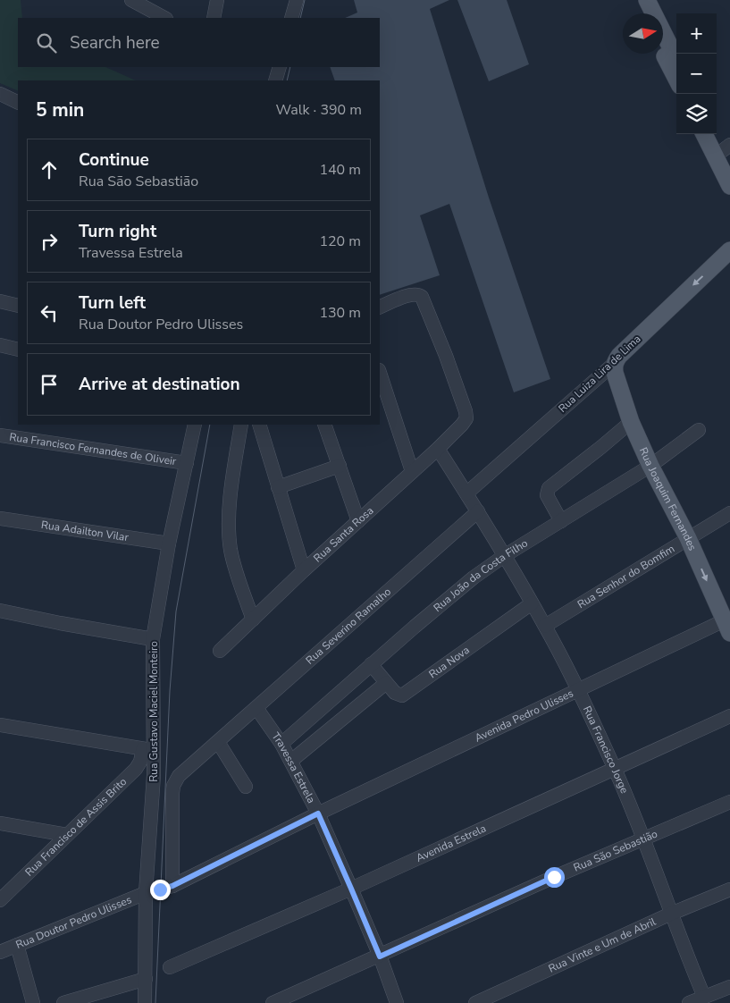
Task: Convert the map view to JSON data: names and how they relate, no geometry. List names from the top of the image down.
{
  "streets": {
    "main road": ["Rua Luiza Lira de Lima", "Rua Joaquim Fernandes"],
    "street": [
      "Rua Francisco Fernandes de Oliveir",
      "Rua Adailton Vilar",
      "Rua Santa Rosa",
      "Rua João da Costa Filho",
      "Rua Senhor do Bomfim",
      "Rua Severino Ramalho",
      "Rua Nova",
      "Rua Gustavo Maciel Monteiro",
      "Avenida Pedro Ulisses",
      "Rua Francisco Jorge",
      "Travessa Estrela",
      "Rua Francisco de Assis Brito",
      "Avenida Estrela",
      "Rua São Sebastião",
      "Rua Doutor Pedro Ulisses",
      "Rua Vinte e Um de Abril"
    ]
  },
  "crossings": [
    ["Rua Luiza Lira de Lima", "Rua Joaquim Fernandes"],
    ["Rua Luiza Lira de Lima", "Rua Francisco Jorge"],
    ["Rua Francisco Fernandes de Oliveir", "Rua Gustavo Maciel Monteiro"],
    ["Rua Joaquim Fernandes", "Rua João da Costa Filho"],
    ["Rua Joaquim Fernandes", "Rua Senhor do Bomfim"],
    ["Rua Joaquim Fernandes", "Avenida Pedro Ulisses"],
    ["Rua Adailton Vilar", "Rua Gustavo Maciel Monteiro"],
    ["Rua Santa Rosa", "Rua Francisco Jorge"],
    ["Rua João da Costa Filho", "Rua Nova"],
    ["Rua João da Costa Filho", "Rua Francisco Jorge"],
    ["Rua João da Costa Filho", "Travessa Estrela"],
    ["Rua Senhor do Bomfim", "Rua Francisco Jorge"],
    ["Rua Severino Ramalho", "Rua Francisco Jorge"],
    ["Rua Severino Ramalho", "Travessa Estrela"],
    ["Rua Severino Ramalho", "Rua Doutor Pedro Ulisses"],
    ["Rua Nova", "Rua Francisco Jorge"],
    ["Rua Gustavo Maciel Monteiro", "Rua Francisco de Assis Brito"],
    ["Rua Gustavo Maciel Monteiro", "Rua Doutor Pedro Ulisses"],
    ["Avenida Pedro Ulisses", "Rua Francisco Jorge"],
    ["Avenida Pedro Ulisses", "Travessa Estrela"],
    ["Avenida Pedro Ulisses", "Rua Doutor Pedro Ulisses"],
    ["Rua Francisco Jorge", "Avenida Estrela"],
    ["Rua Francisco Jorge", "Rua São Sebastião"],
    ["Rua Francisco Jorge", "Rua Vinte e Um de Abril"],
    ["Travessa Estrela", "Avenida Estrela"],
    ["Travessa Estrela", "Rua São Sebastião"],
    ["Travessa Estrela", "Rua Doutor Pedro Ulisses"]
  ],
  "one_way": ["Rua Luiza Lira de Lima"],
  "north": "right",
  "page": {
    "map_buttons": ["+", "−"],
    "search": "Search here",
    "heading": ["5 min", "Walk · 390 m"],
    "list": [
      ["Continue", "Rua São Sebastião", "140 m"],
      ["Turn right", "Travessa Estrela", "120 m"],
      ["Turn left", "Rua Doutor Pedro Ulisses", "130 m"],
      "Arrive at destination"
    ]
  }
}
